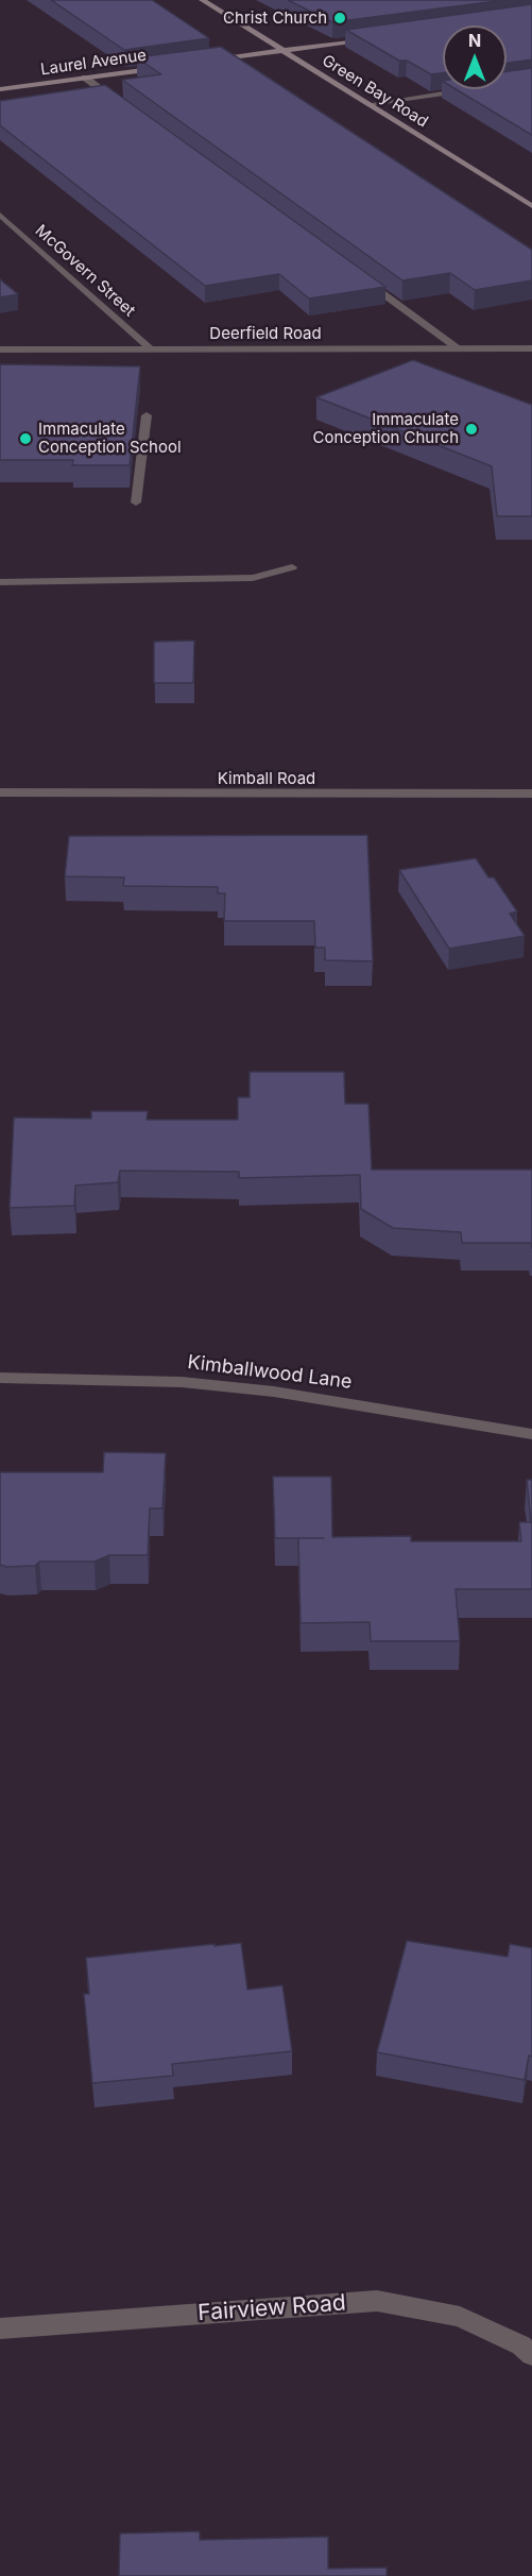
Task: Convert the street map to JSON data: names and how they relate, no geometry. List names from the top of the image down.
{
  "streets": {
    "main road": ["Laurel Avenue", "Green Bay Road"],
    "street": [
      "McGovern Street",
      "Deerfield Road",
      "Kimball Road",
      "Kimballwood Lane",
      "Fairview Road"
    ]
  },
  "crossings": [
    ["McGovern Street", "Deerfield Road"]
  ],
  "places": ["Christ Church", "Immaculate Conception Church", "Immaculate Conception School"],
  "north": "top"
}
